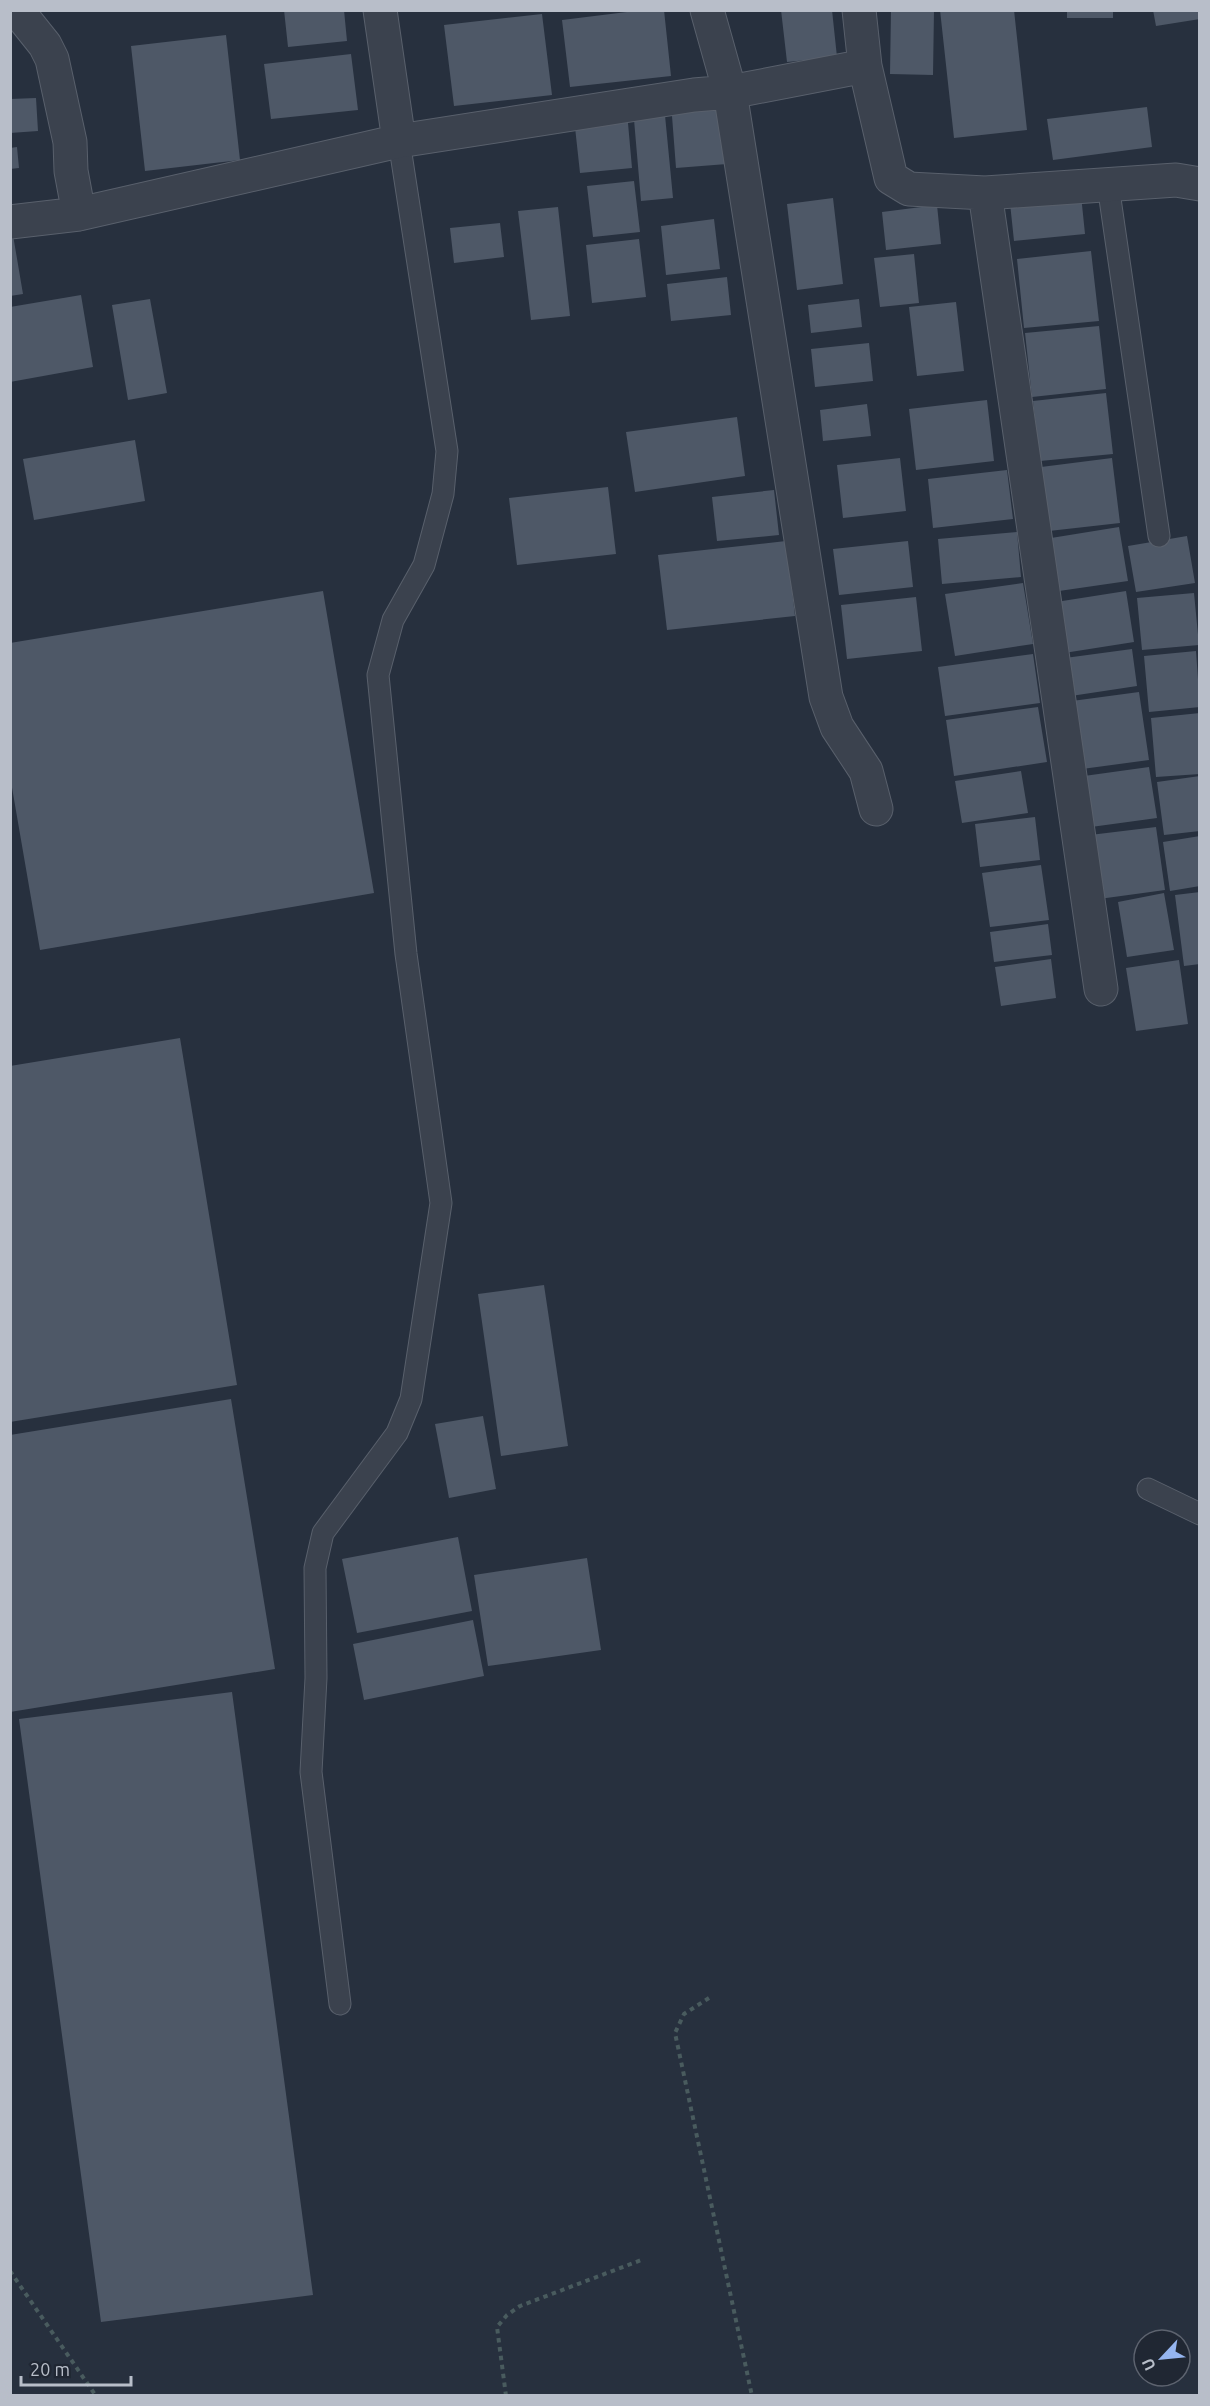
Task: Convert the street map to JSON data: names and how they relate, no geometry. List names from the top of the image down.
{
  "scale_bar": "20 m",
  "north": "bottom left"
}
